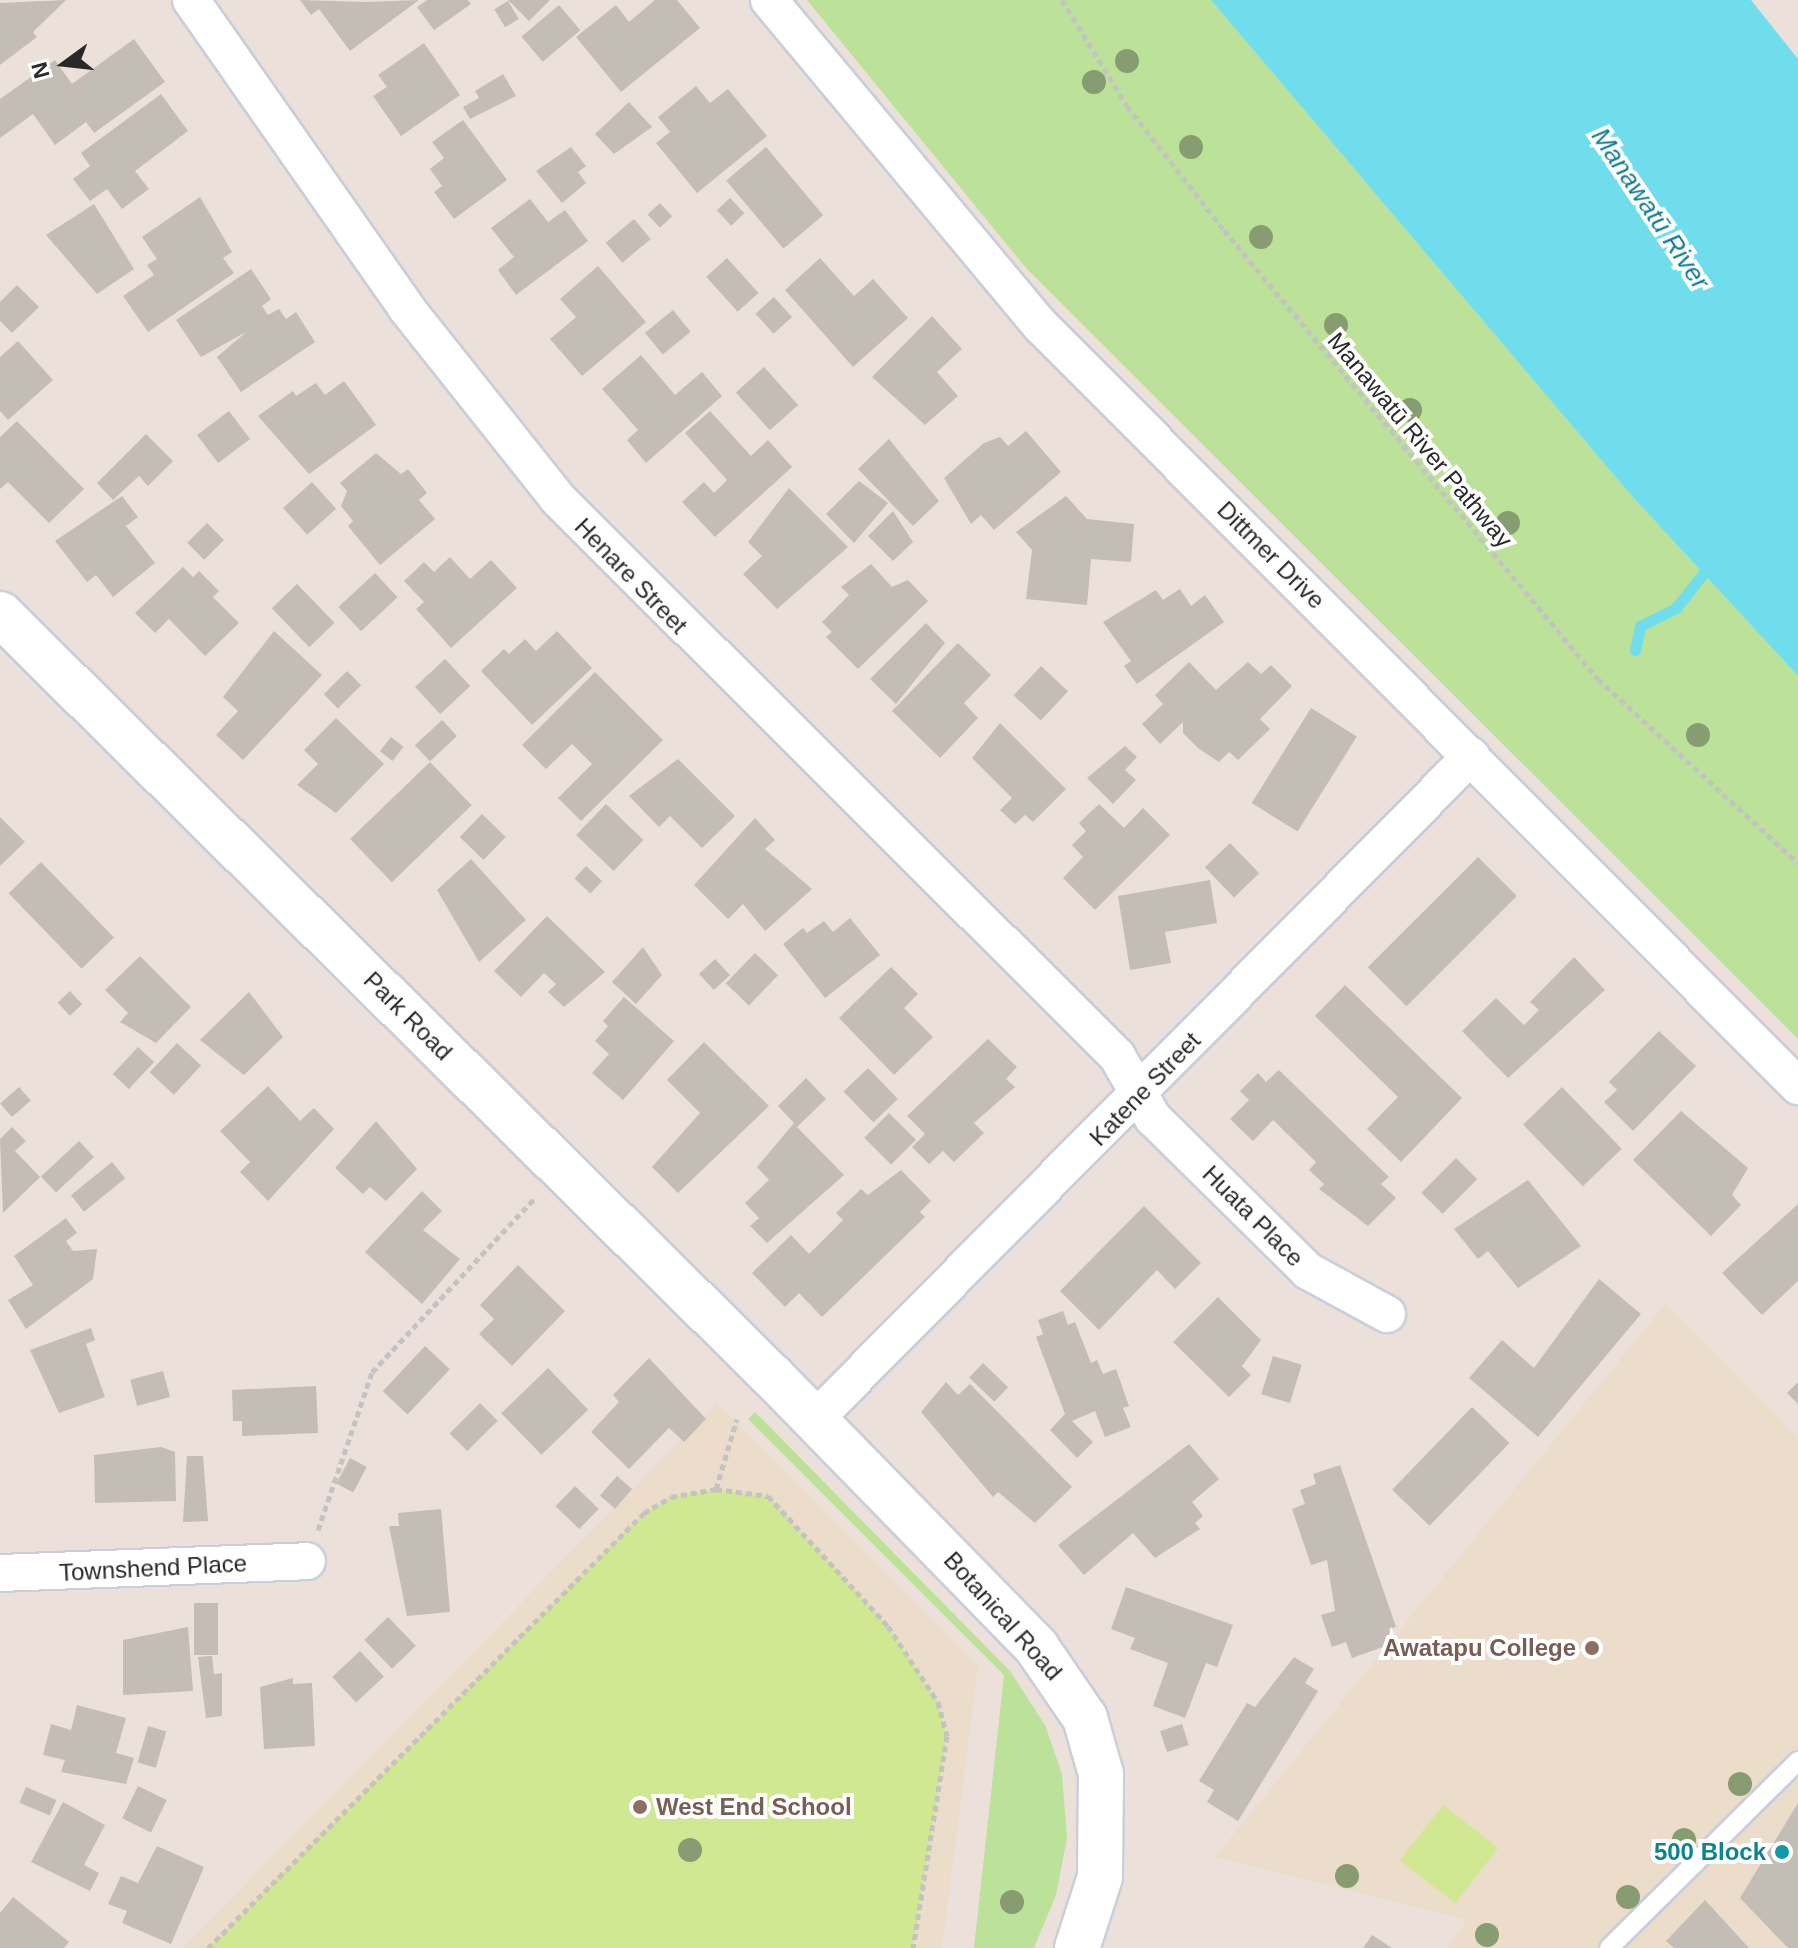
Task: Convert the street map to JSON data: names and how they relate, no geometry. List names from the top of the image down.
{
  "streets": {
    "main road": ["Park Road", "Botanical Road"],
    "street": [
      "Dittmer Drive",
      "Henare Street",
      "Katene Street",
      "Huata Place",
      "Townshend Place"
    ],
    "path": ["Manawatū River Pathway"]
  },
  "crossings": [
    ["Dittmer Drive", "Katene Street"],
    ["Henare Street", "Katene Street"],
    ["Henare Street", "Huata Place"],
    ["Park Road", "Katene Street"],
    ["Park Road", "Botanical Road"],
    ["Katene Street", "Huata Place"],
    ["Katene Street", "Botanical Road"]
  ],
  "water": ["Manawatū River"],
  "places": ["Awatapu College", "West End School", "500 Block"],
  "north": "left"
}
